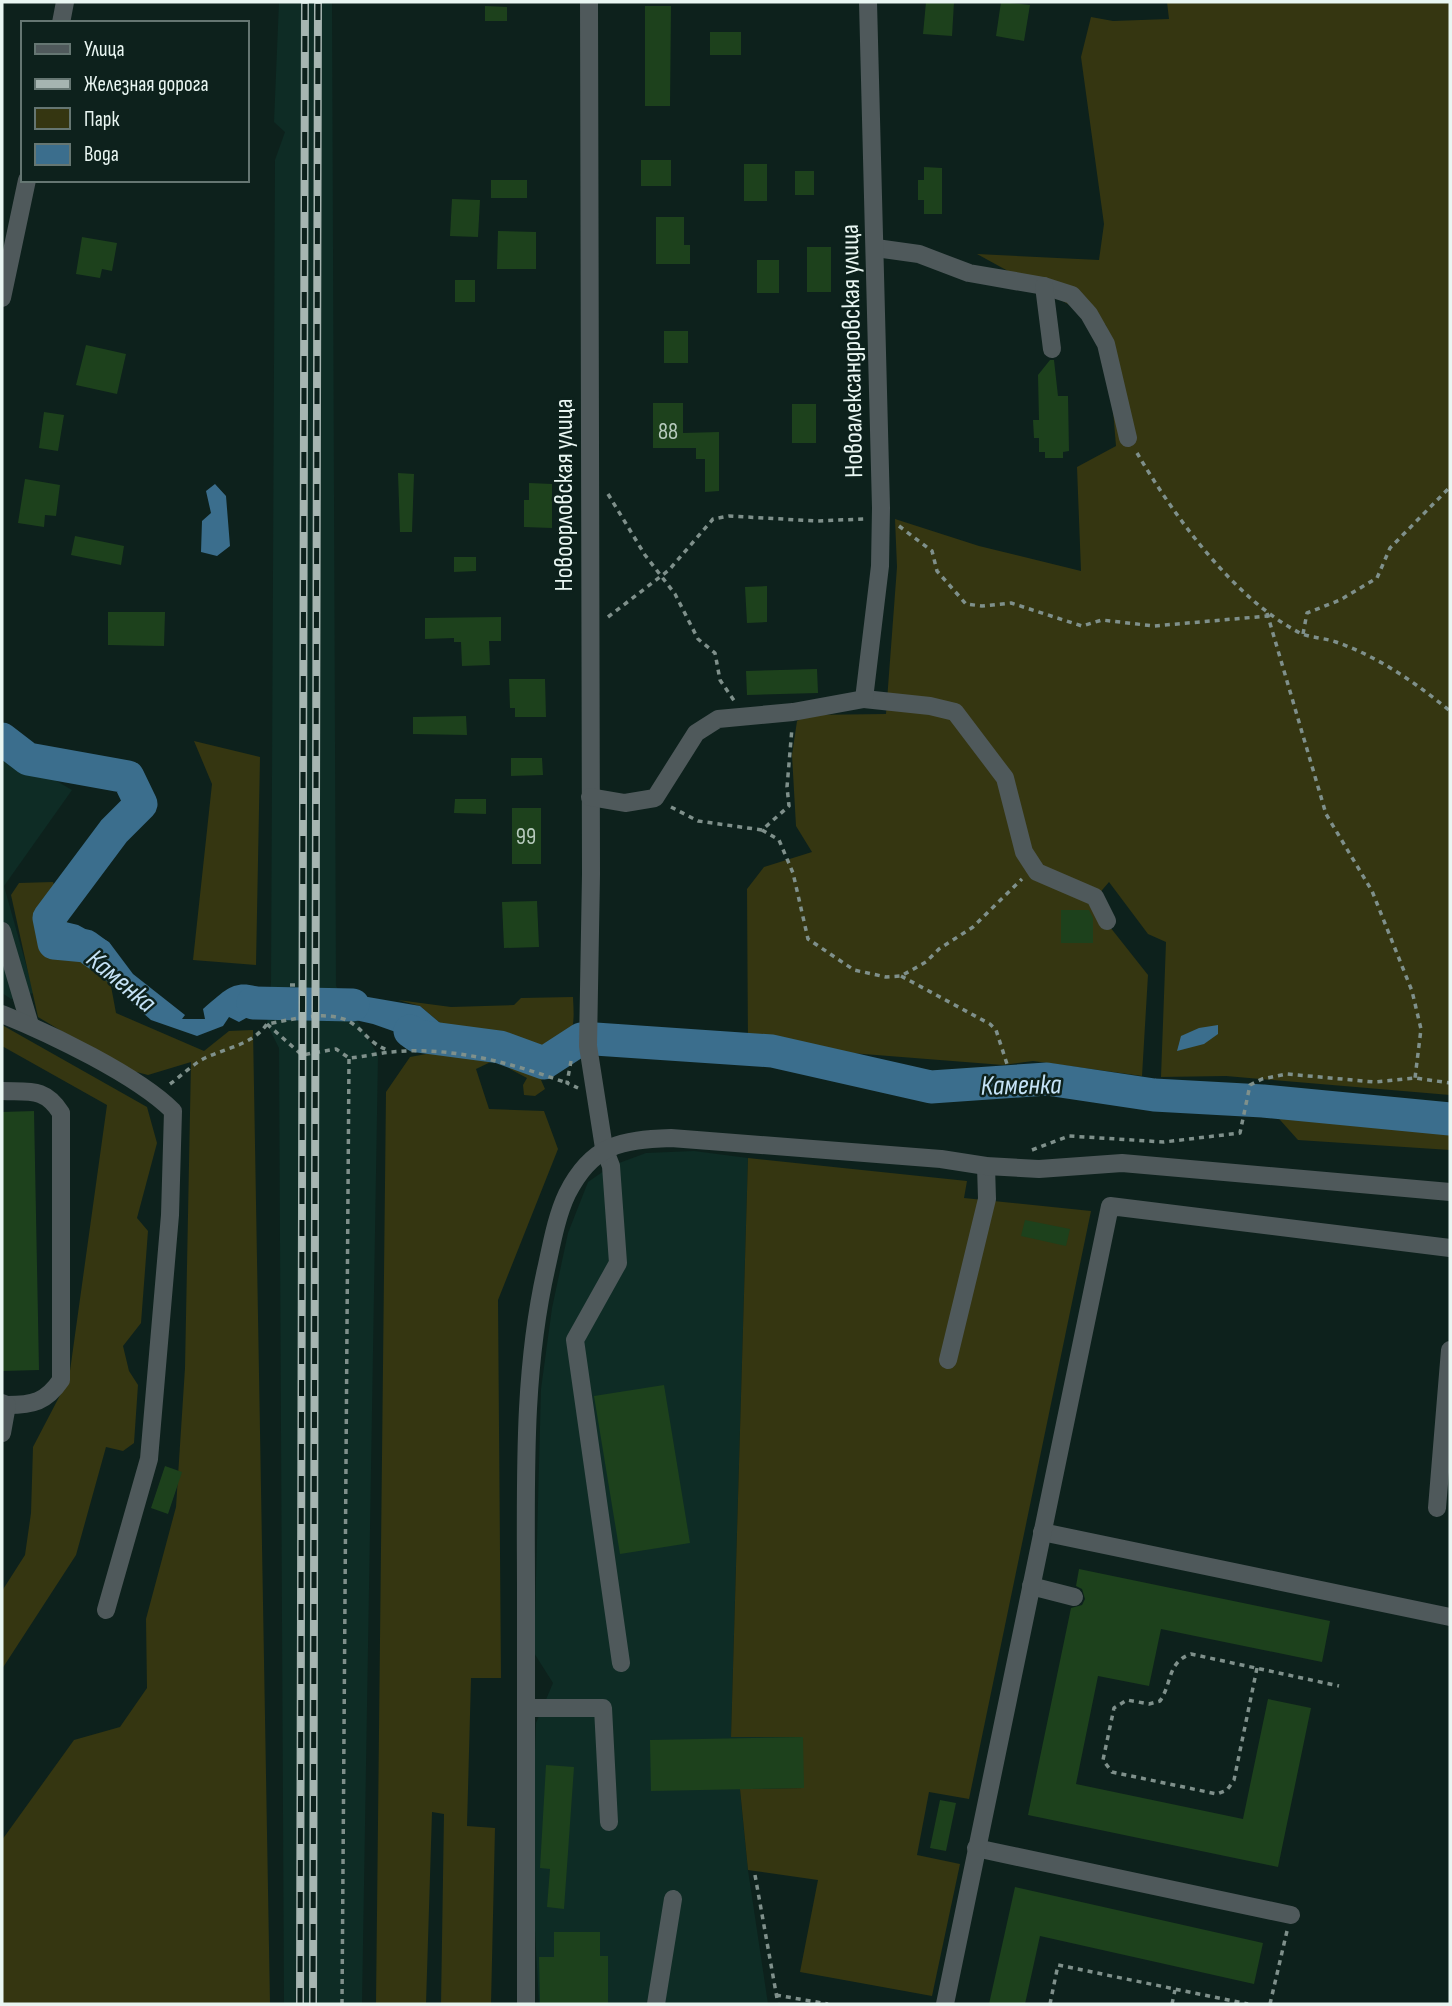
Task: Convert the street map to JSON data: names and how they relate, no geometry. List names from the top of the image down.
{
  "streets": {
    "street": ["Новоалександровская улица", "Новоорловская улица"]
  },
  "water": ["Каменка"],
  "house_numbers": ["88", "99"],
  "legend": [
    "Улица",
    "Железная дорога",
    "Парк",
    "Вода"
  ]
}
